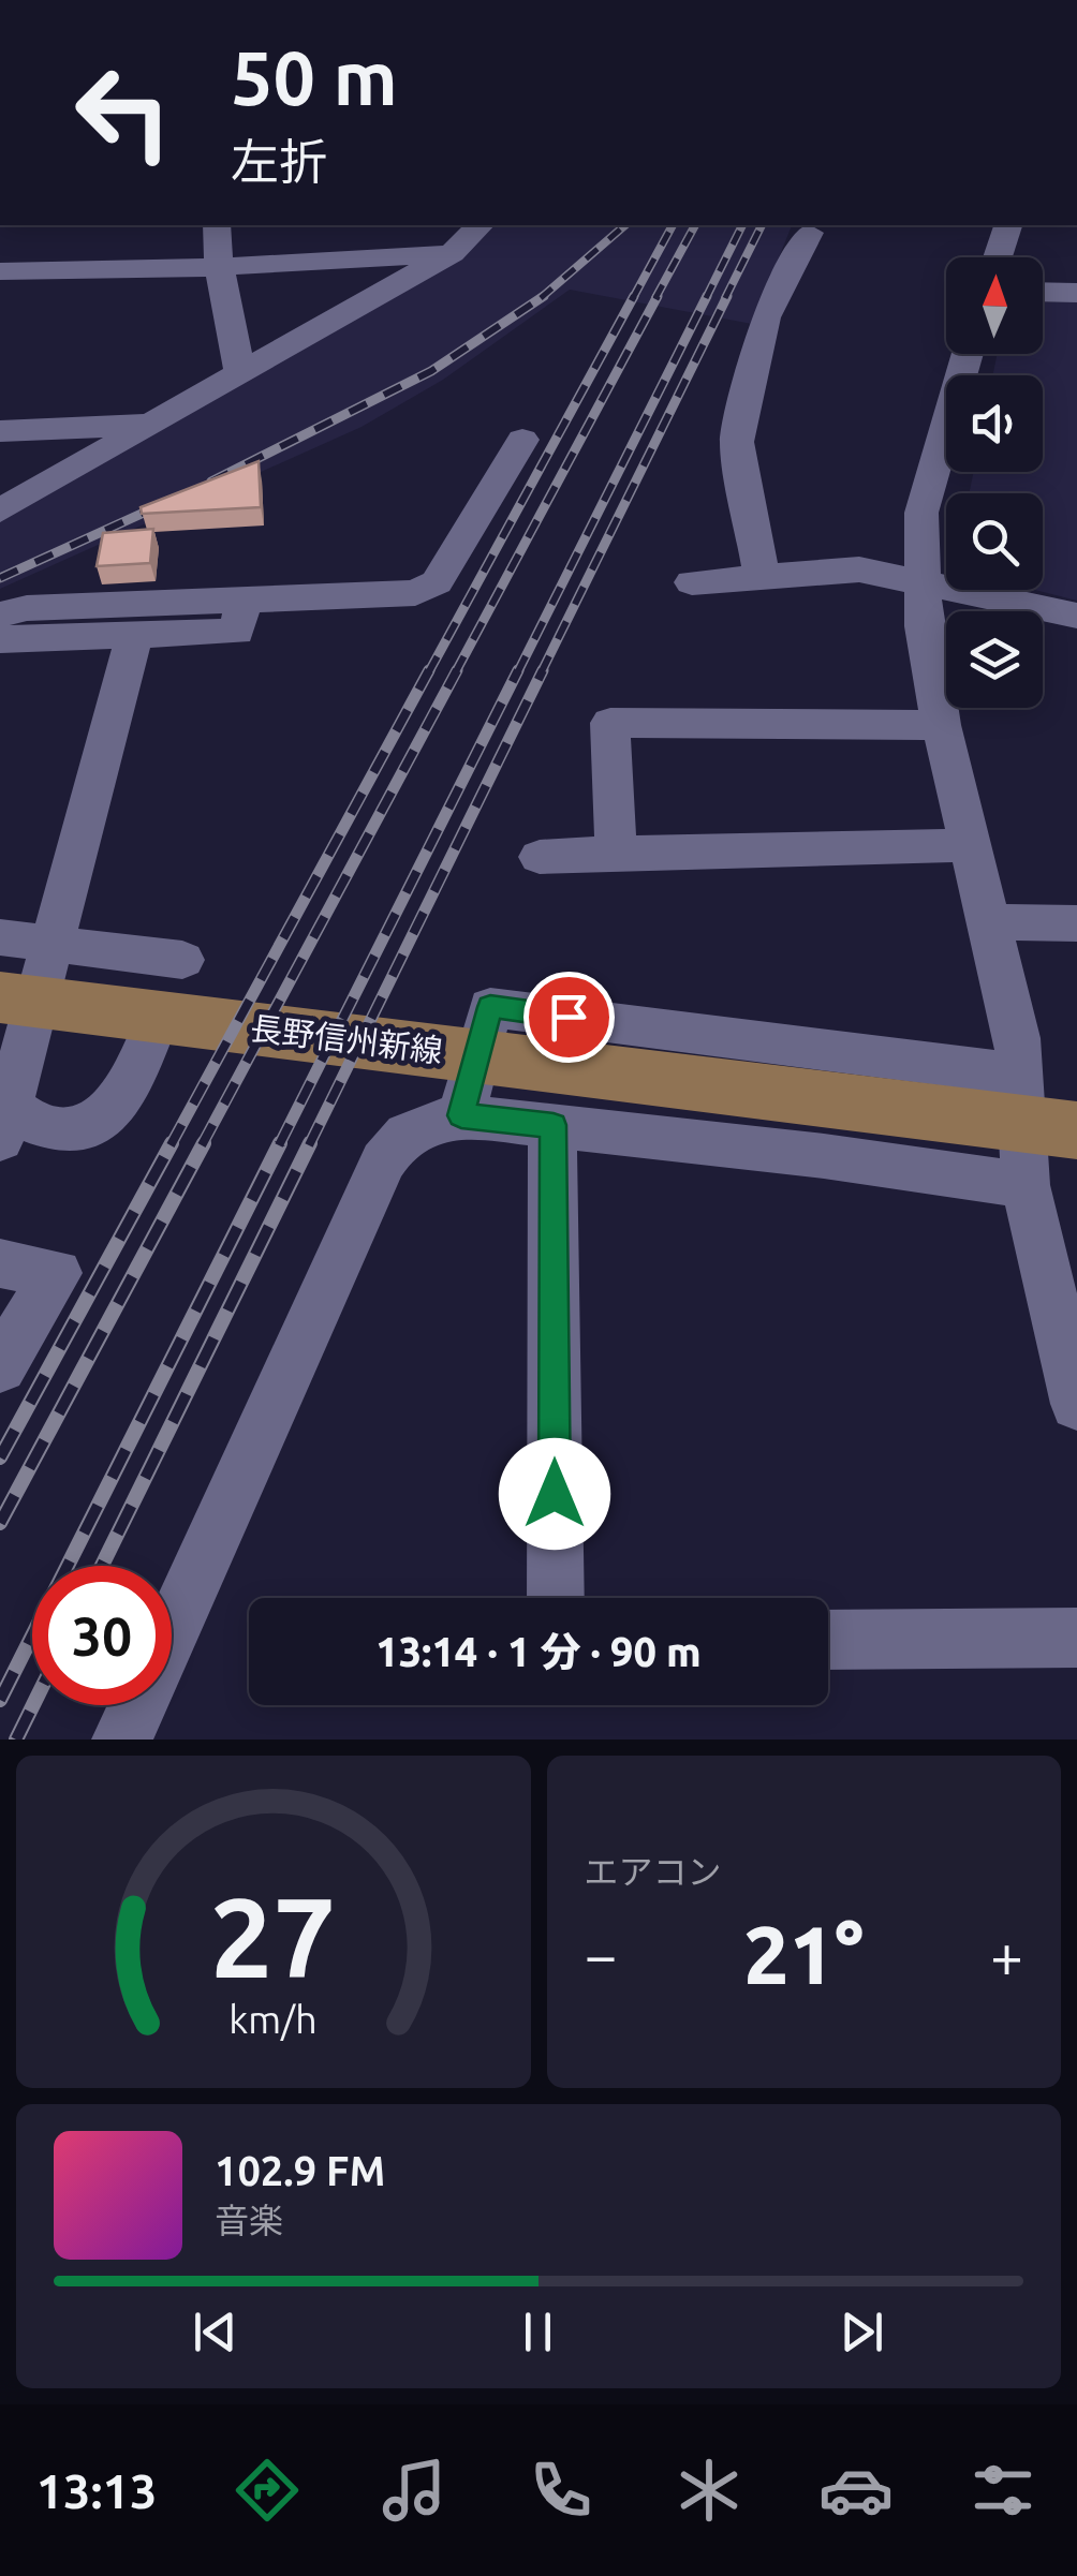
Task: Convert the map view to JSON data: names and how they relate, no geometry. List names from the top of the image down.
{
  "streets": {
    "main road": ["長野信州新線"]
  },
  "north": "top",
  "page": {
    "turn": ["50 m", "左折"],
    "limit": "30",
    "trip": "13:14 · 1 分 · 90 m",
    "tile": "エアコン",
    "heat": ["−", "21°", "+"],
    "song": ["102.9 FM", "音楽"],
    "tabs": "13:13",
    "gauge": ["27", "km/h"]
  }
}
